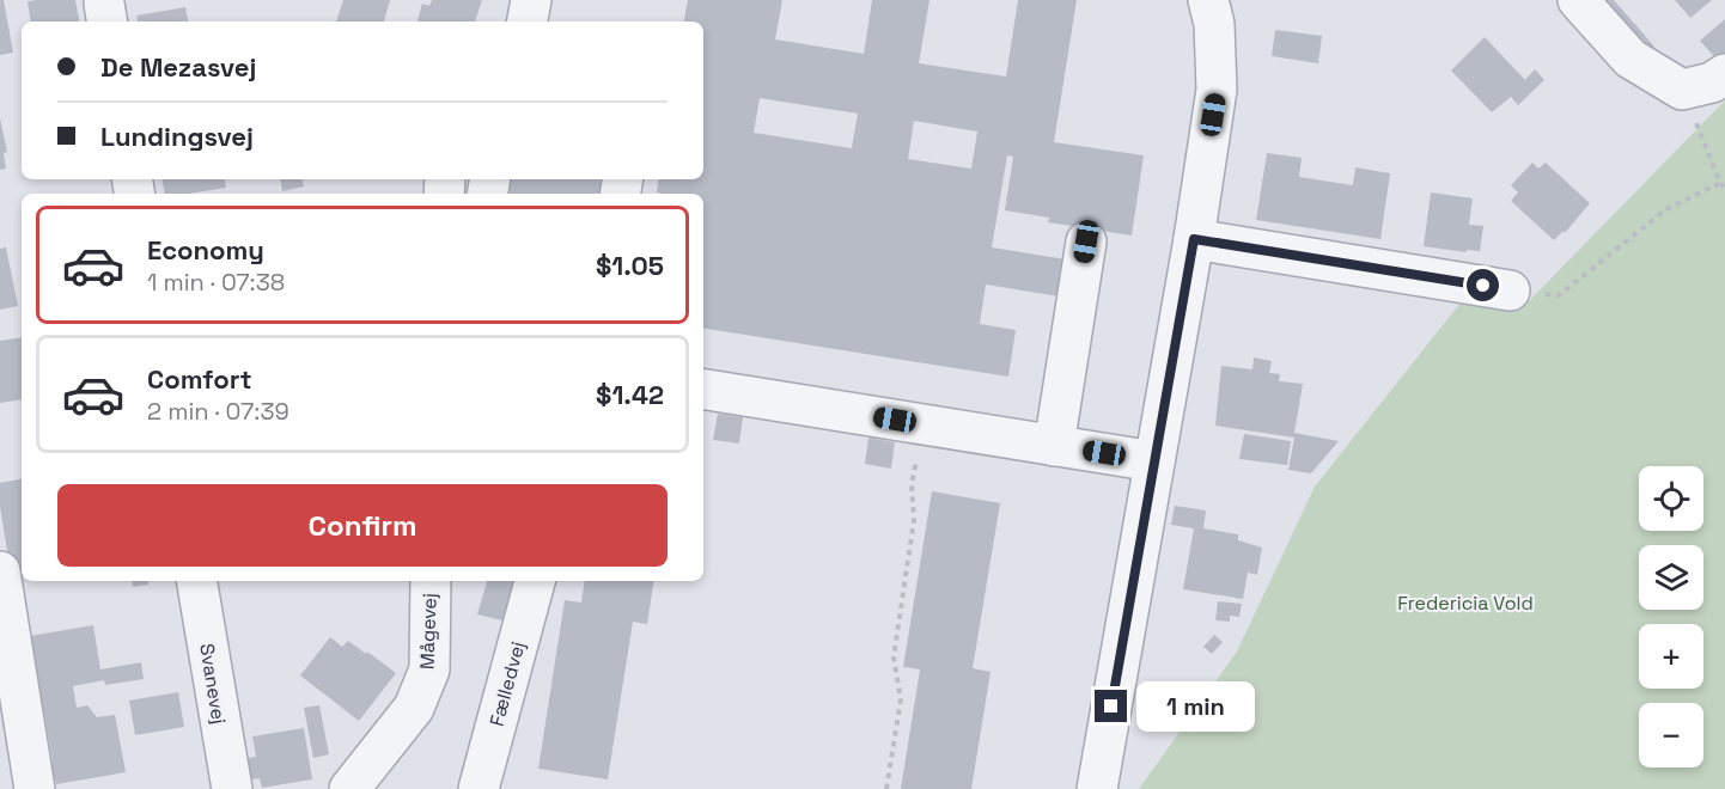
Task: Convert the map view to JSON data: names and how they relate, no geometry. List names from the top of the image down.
{
  "streets": {
    "street": ["Mågevej", "Svanevej", "Fælledvej"]
  },
  "parks": ["Fredericia Vold"],
  "page": {
    "banner": ["De Mezasvej", "Lundingsvej"],
    "list": [
      {
        "name": "Economy",
        "note": "1 min · 07:38",
        "value": "$1.05"
      },
      {
        "name": "Comfort",
        "note": "2 min · 07:39",
        "value": "$1.42"
      }
    ],
    "map_buttons": ["+", "−"],
    "buttons": "Confirm",
    "bubble": "1 min"
  }
}
